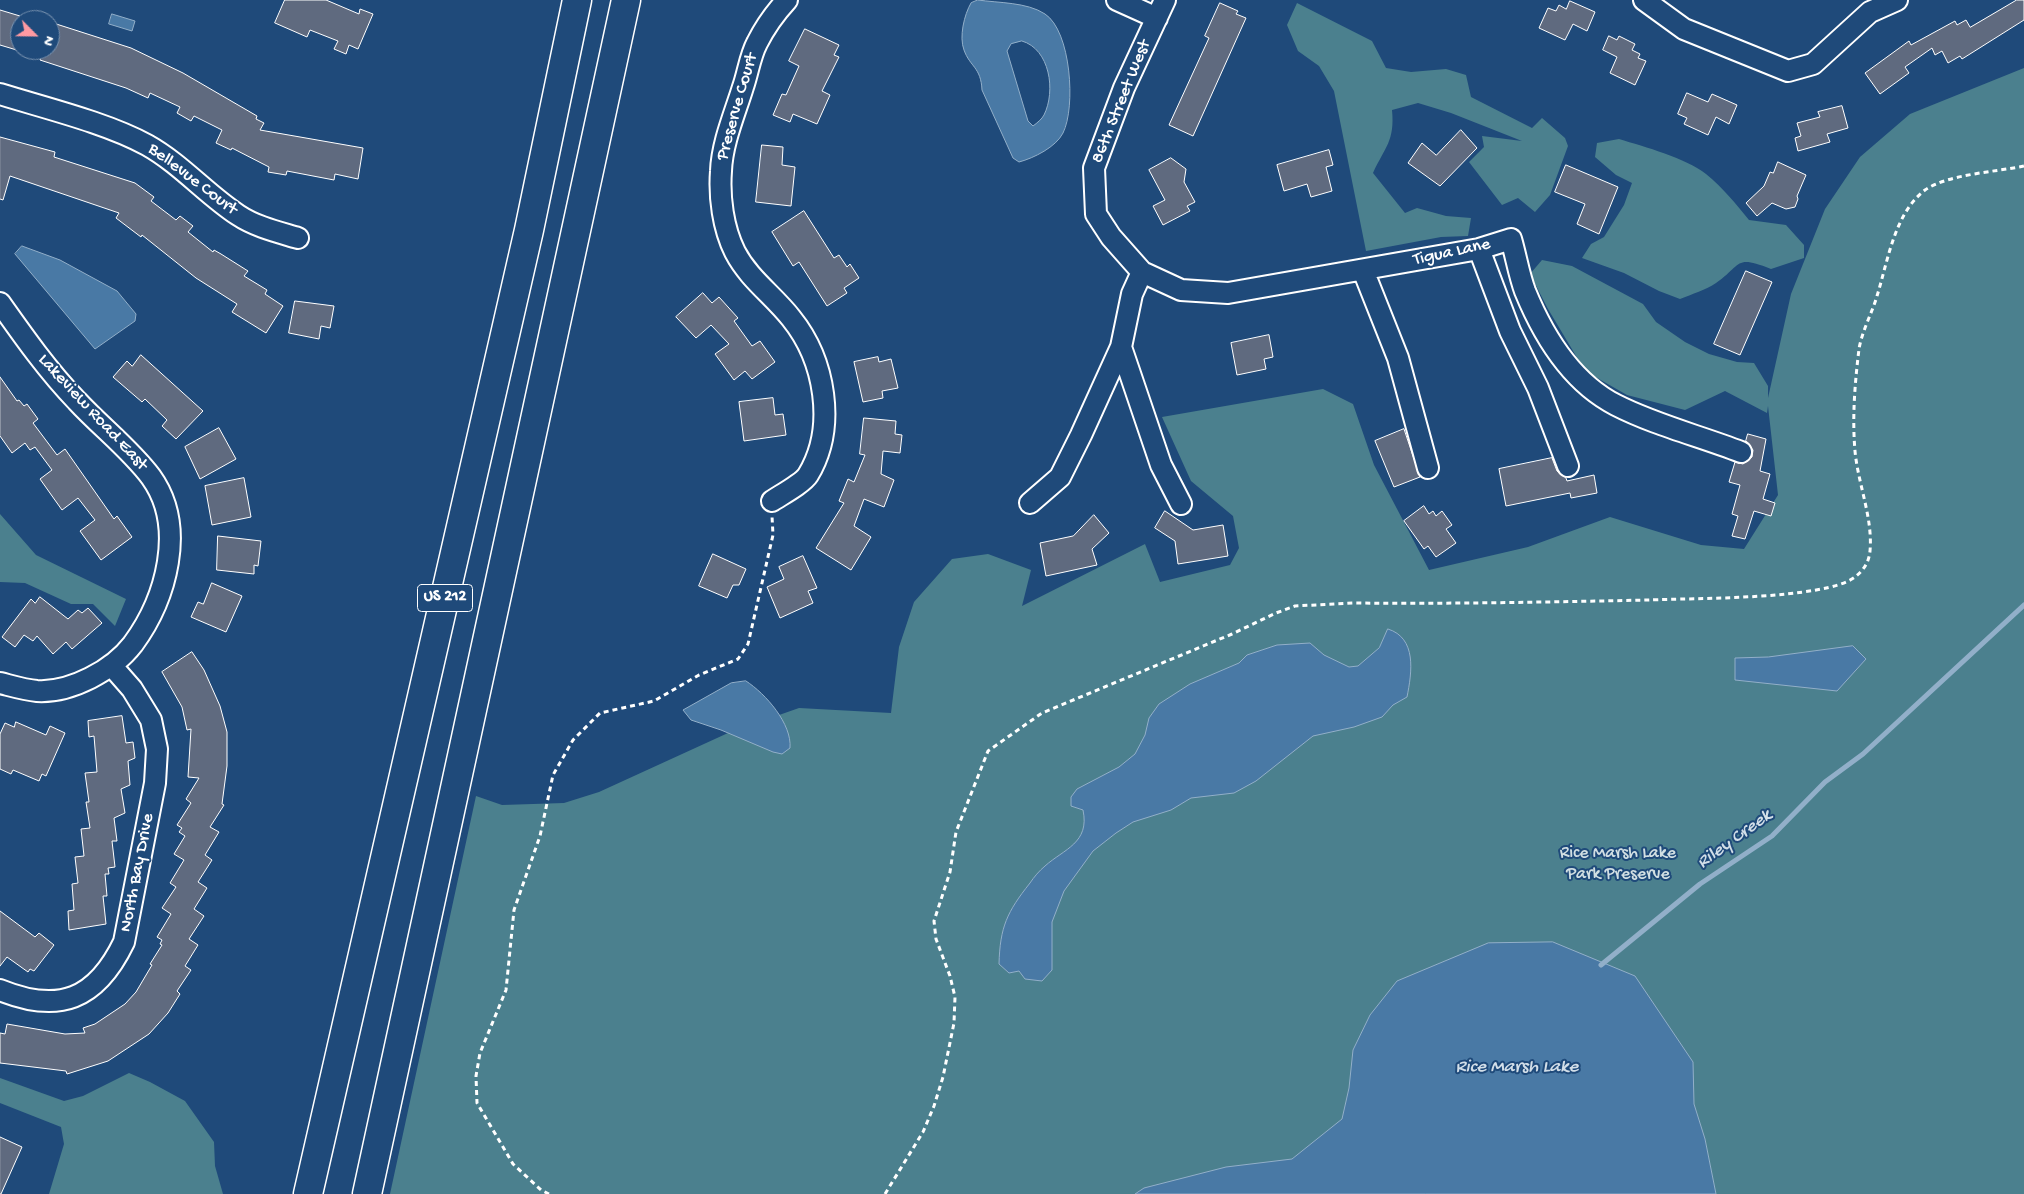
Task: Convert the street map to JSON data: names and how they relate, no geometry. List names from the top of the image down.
{
  "streets": {
    "highway": ["US 212"],
    "street": [
      "86th Street West",
      "Preserve Court",
      "Bellevue Court",
      "Tigua Lane",
      "Lakeview Road East",
      "North Bay Drive"
    ]
  },
  "crossings": [
    ["86th Street West", "Tigua Lane"],
    ["Lakeview Road East", "North Bay Drive"]
  ],
  "water": ["Riley Creek", "Rice Marsh Lake"],
  "parks": ["Rice Marsh Lake Park Preserve"],
  "north": "bottom right"
}
